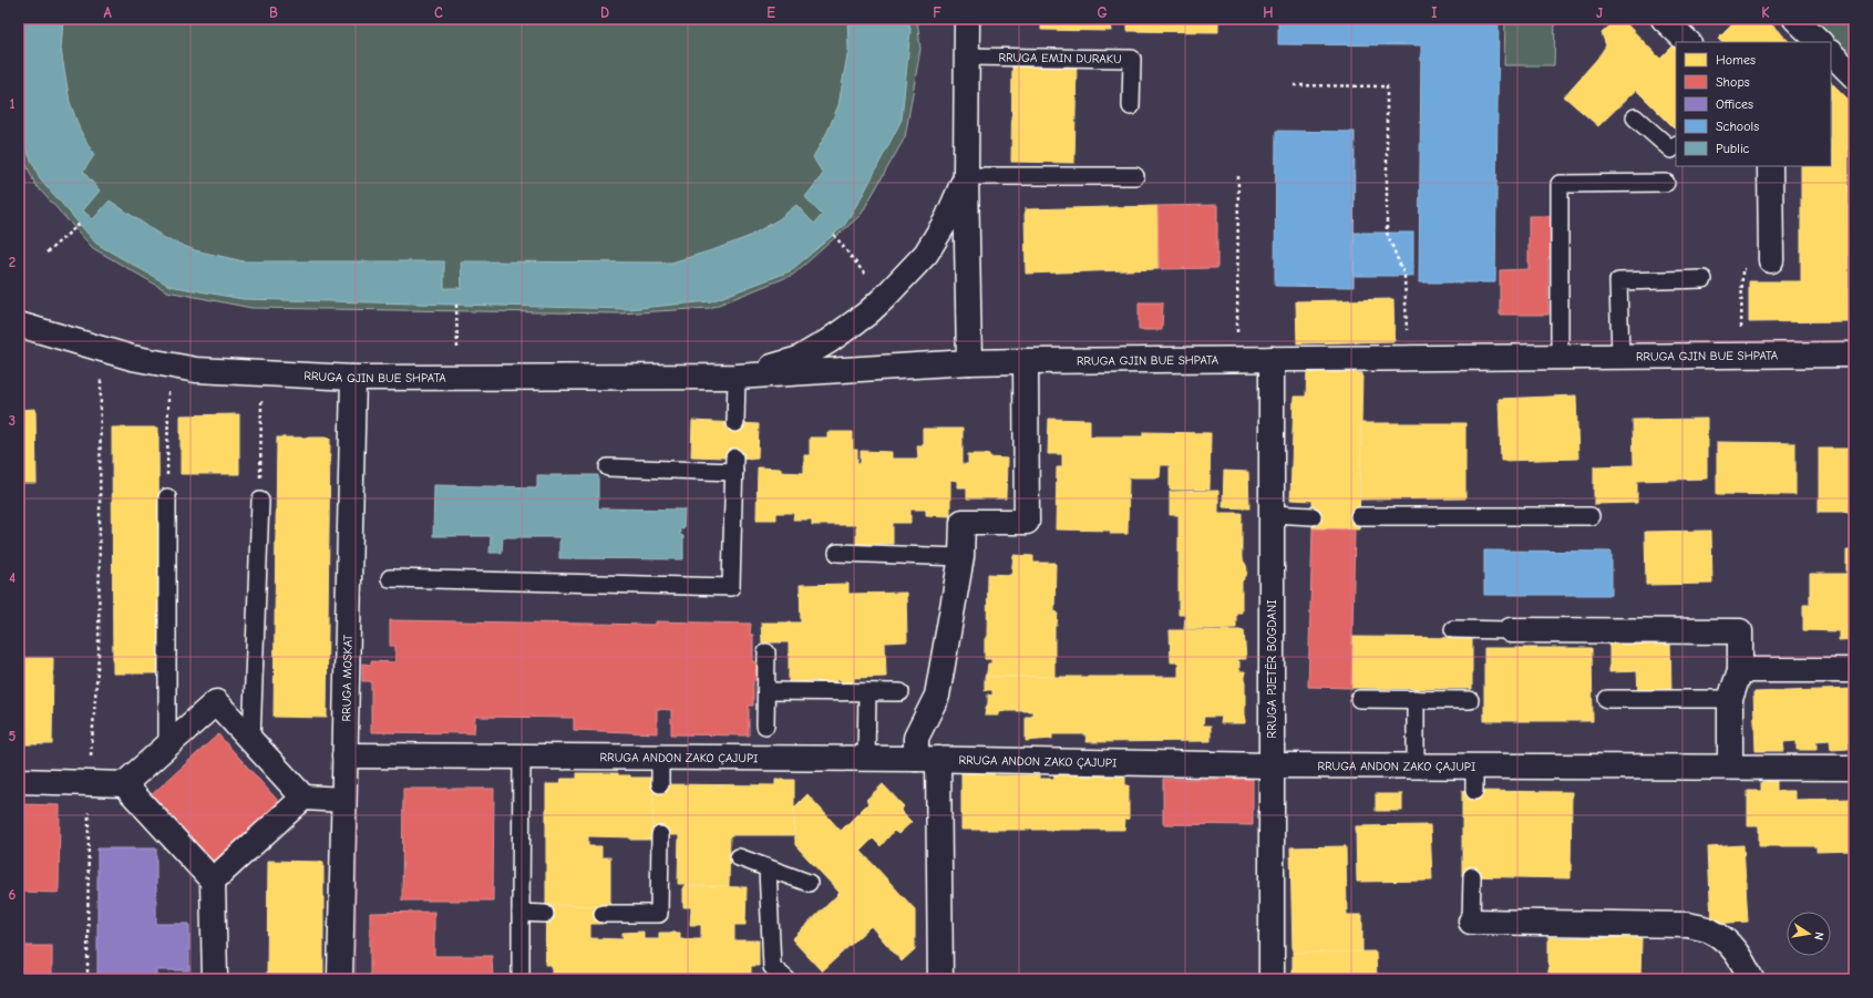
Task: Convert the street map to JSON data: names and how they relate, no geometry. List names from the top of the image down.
{
  "streets": {
    "street": [
      "RRUGA GJIN BUE SHPATA",
      "RRUGA PJETËR BOGDANI",
      "RRUGA MOSKAT",
      "RRUGA ANDON ZAKO ÇAJUPI"
    ],
    "lane": ["RRUGA EMIN DURAKU"]
  },
  "crossings": [
    ["RRUGA GJIN BUE SHPATA", "RRUGA PJETËR BOGDANI"],
    ["RRUGA GJIN BUE SHPATA", "RRUGA MOSKAT"],
    ["RRUGA PJETËR BOGDANI", "RRUGA ANDON ZAKO ÇAJUPI"],
    ["RRUGA MOSKAT", "RRUGA ANDON ZAKO ÇAJUPI"]
  ],
  "legend": [
    "Homes",
    "Shops",
    "Offices",
    "Schools",
    "Public"
  ],
  "north": "right",
  "grid": {
    "columns": [
      "A",
      "B",
      "C",
      "D",
      "E",
      "F",
      "G",
      "H",
      "I",
      "J",
      "K"
    ],
    "rows": [
      "1",
      "2",
      "3",
      "4",
      "5",
      "6"
    ]
  }
}
